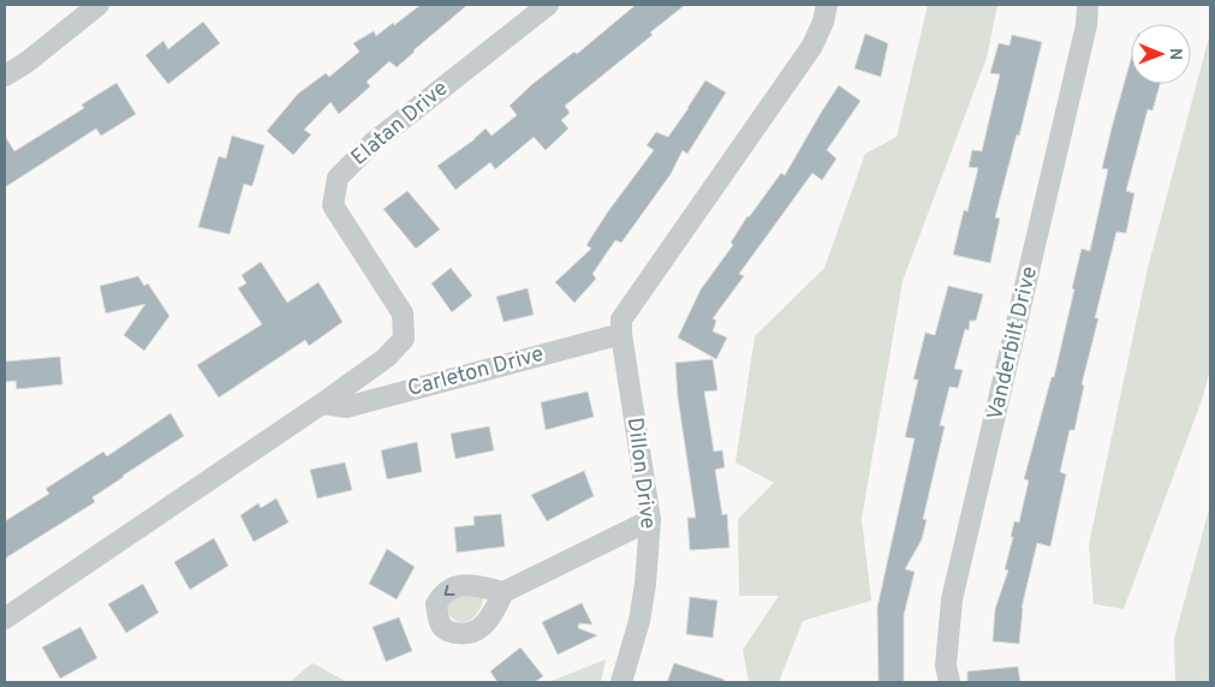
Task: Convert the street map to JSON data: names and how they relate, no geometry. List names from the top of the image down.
{
  "streets": {
    "street": [
      "Elatan Drive",
      "Vanderbilt Drive",
      "Carleton Drive",
      "Dillon Drive"
    ]
  },
  "crossings": [
    ["Elatan Drive", "Carleton Drive"],
    ["Carleton Drive", "Dillon Drive"]
  ],
  "north": "right"
}
